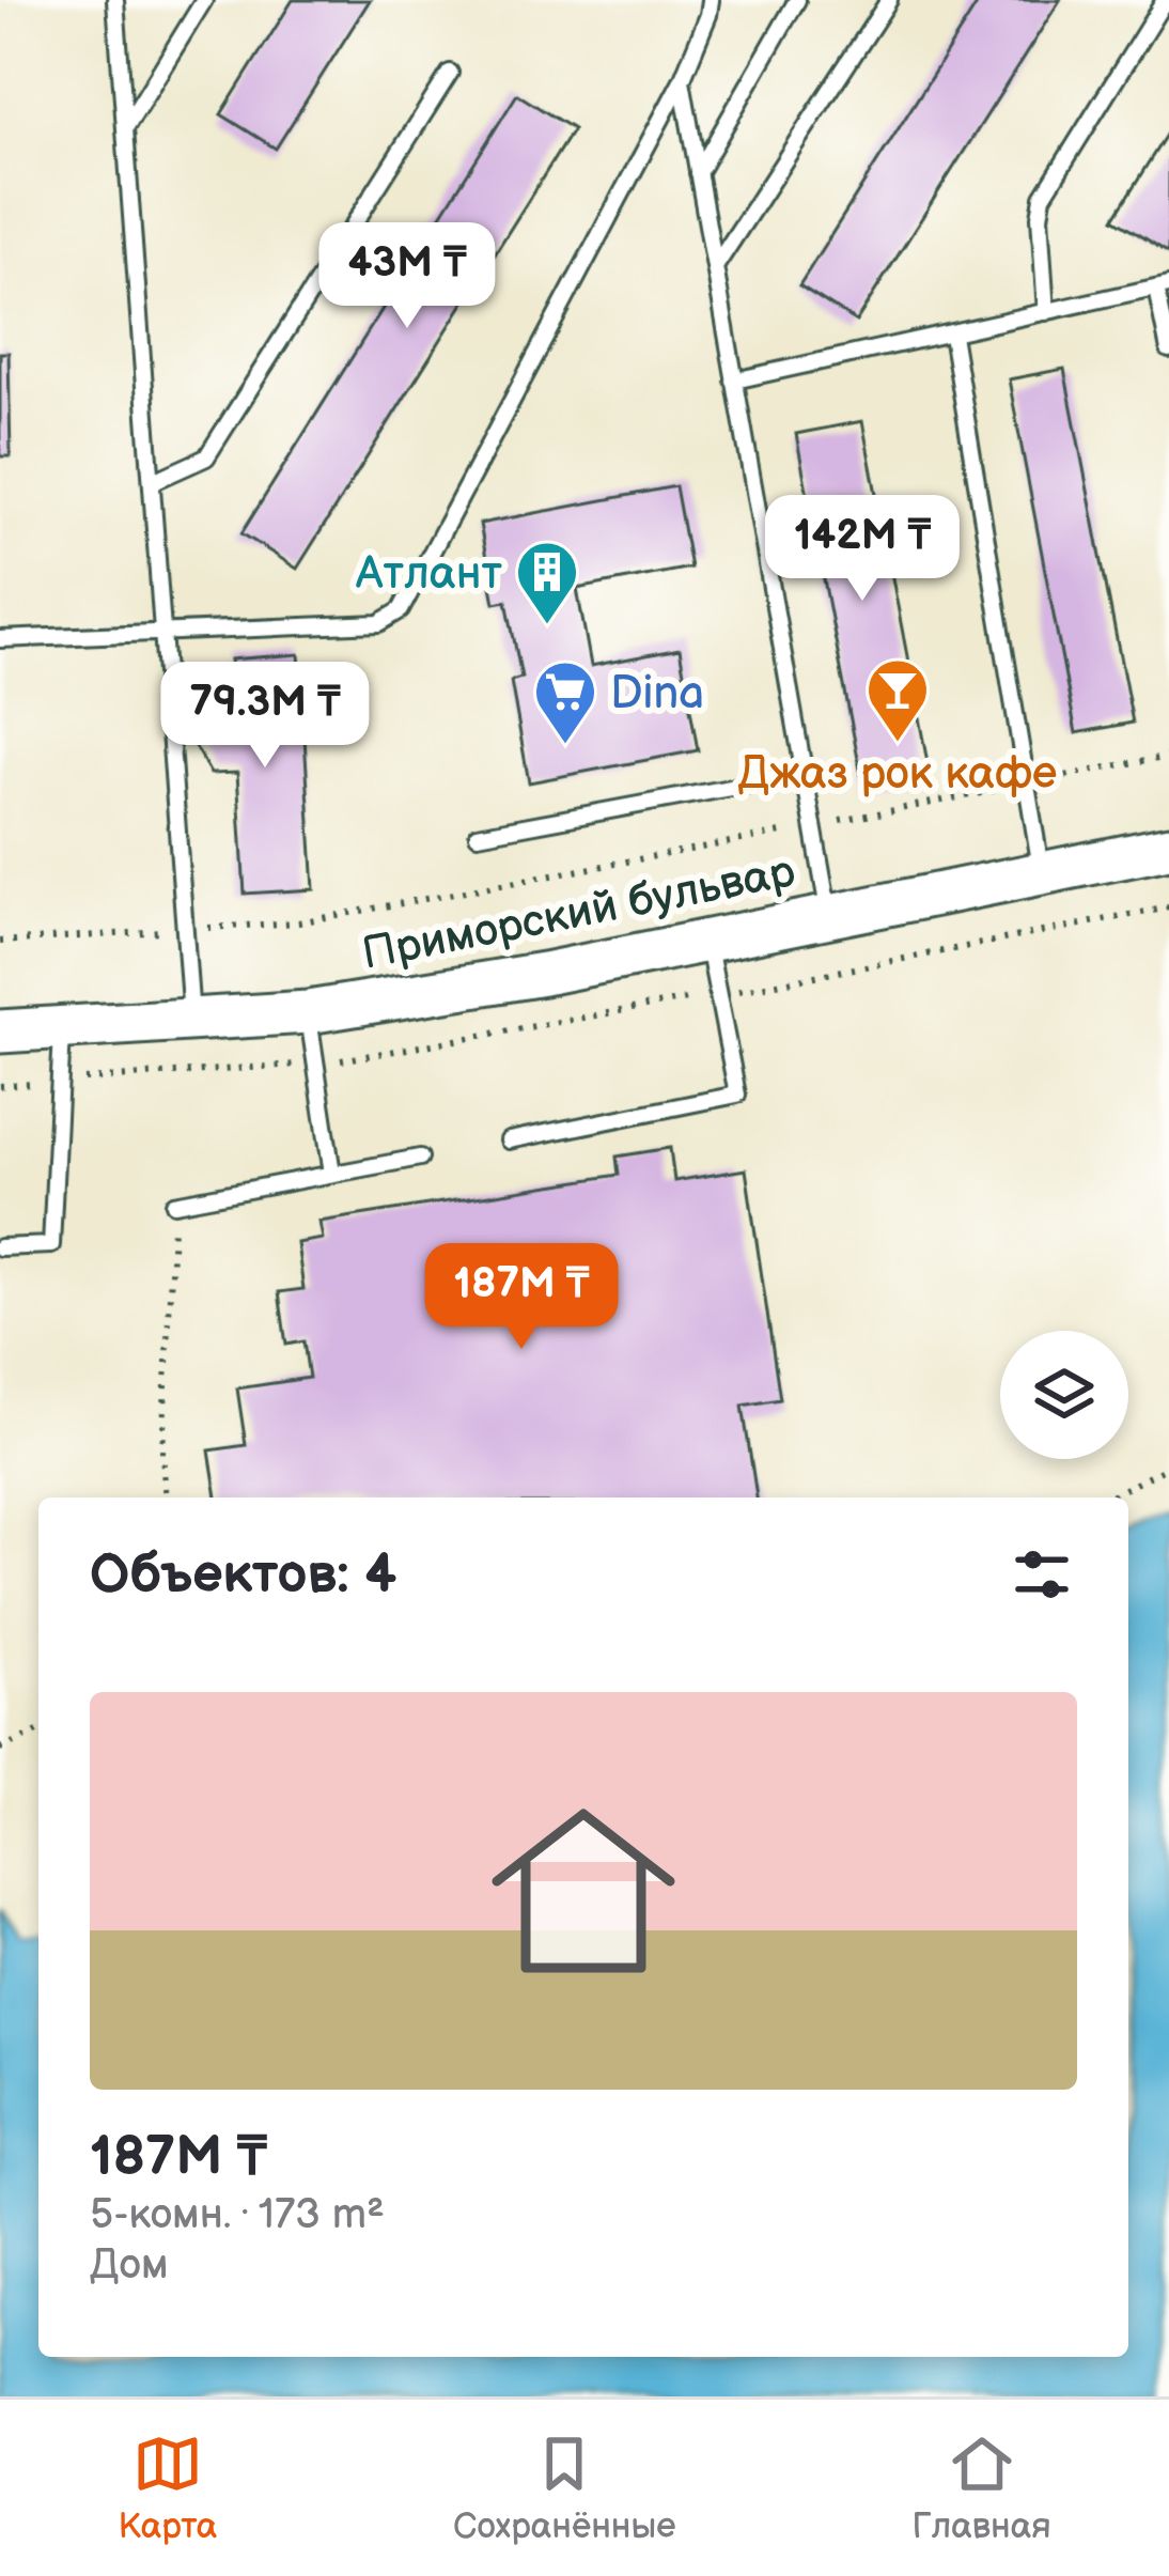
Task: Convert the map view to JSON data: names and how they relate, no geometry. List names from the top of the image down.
{
  "streets": {
    "street": ["Приморский бульвар"]
  },
  "places": {
    "building": ["Атлант"],
    "bar": ["Джаз рок кафе"],
    "supermarket": ["Dina"]
  },
  "page": {
    "price": [
      "43M ₸",
      "142M ₸",
      "79.3M ₸",
      "187M ₸"
    ],
    "heading": "Объектов: 4",
    "list": [
      {
        "name": "187M ₸",
        "note": "5-комн. · 173 m² · Дом"
      }
    ],
    "tabs": ["Карта", "Сохранённые", "Главная"]
  }
}
